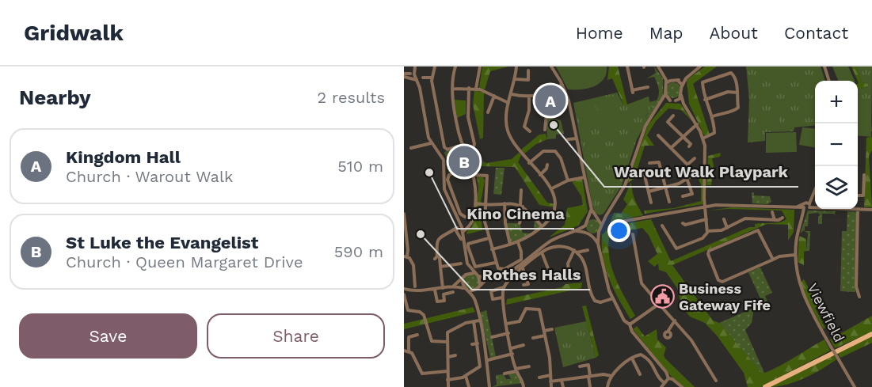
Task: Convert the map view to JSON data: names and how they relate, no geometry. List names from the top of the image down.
{
  "streets": {
    "street": ["Viewfield"]
  },
  "places": {
    "other": ["Warout Walk Playpark", "Kino Cinema", "Rothes Halls"],
    "public building": ["Business Gateway Fife"]
  },
  "page": {
    "header": "Gridwalk",
    "nav": [
      "Home",
      "Map",
      "About",
      "Contact"
    ],
    "heading": ["Nearby", "2 results"],
    "map_buttons": ["+", "−"],
    "pins": ["A", "B"],
    "list": [
      {
        "mark": "A",
        "name": "Kingdom Hall",
        "note": "Church · Warout Walk",
        "value": "510 m"
      },
      {
        "mark": "B",
        "name": "St Luke the Evangelist",
        "note": "Church · Queen Margaret Drive",
        "value": "590 m"
      }
    ],
    "buttons": ["Save", "Share"]
  }
}
